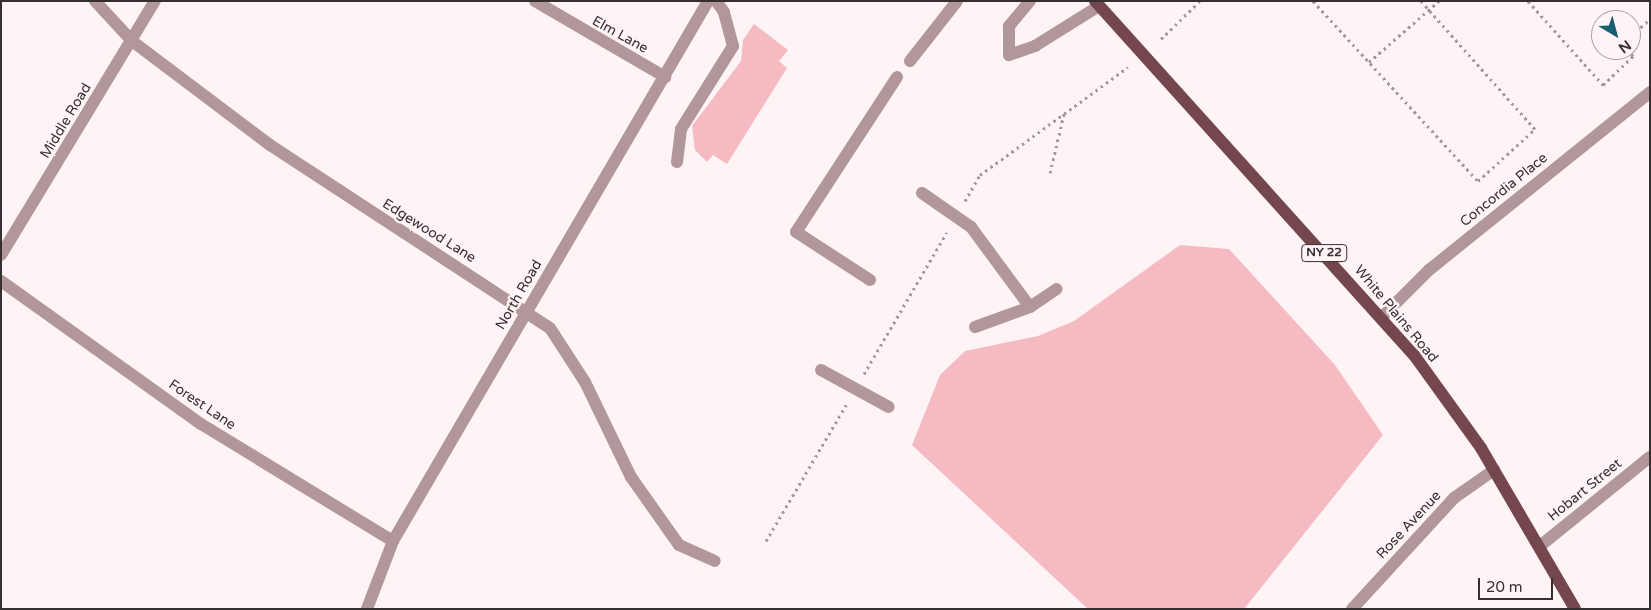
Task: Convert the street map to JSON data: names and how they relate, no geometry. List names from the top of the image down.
{
  "streets": {
    "main road": ["NY 22", "White Plains Road"],
    "street": [
      "Elm Lane",
      "Middle Road",
      "Concordia Place",
      "Edgewood Lane",
      "North Road",
      "Forest Lane",
      "Hobart Street",
      "Rose Avenue"
    ]
  },
  "crossings": [
    ["Elm Lane", "North Road"],
    ["Middle Road", "Edgewood Lane"],
    ["Concordia Place", "White Plains Road"],
    ["Edgewood Lane", "North Road"],
    ["North Road", "Forest Lane"],
    ["White Plains Road", "Hobart Street"],
    ["White Plains Road", "Rose Avenue"]
  ],
  "scale_bar": "20 m",
  "north": "bottom right"
}
